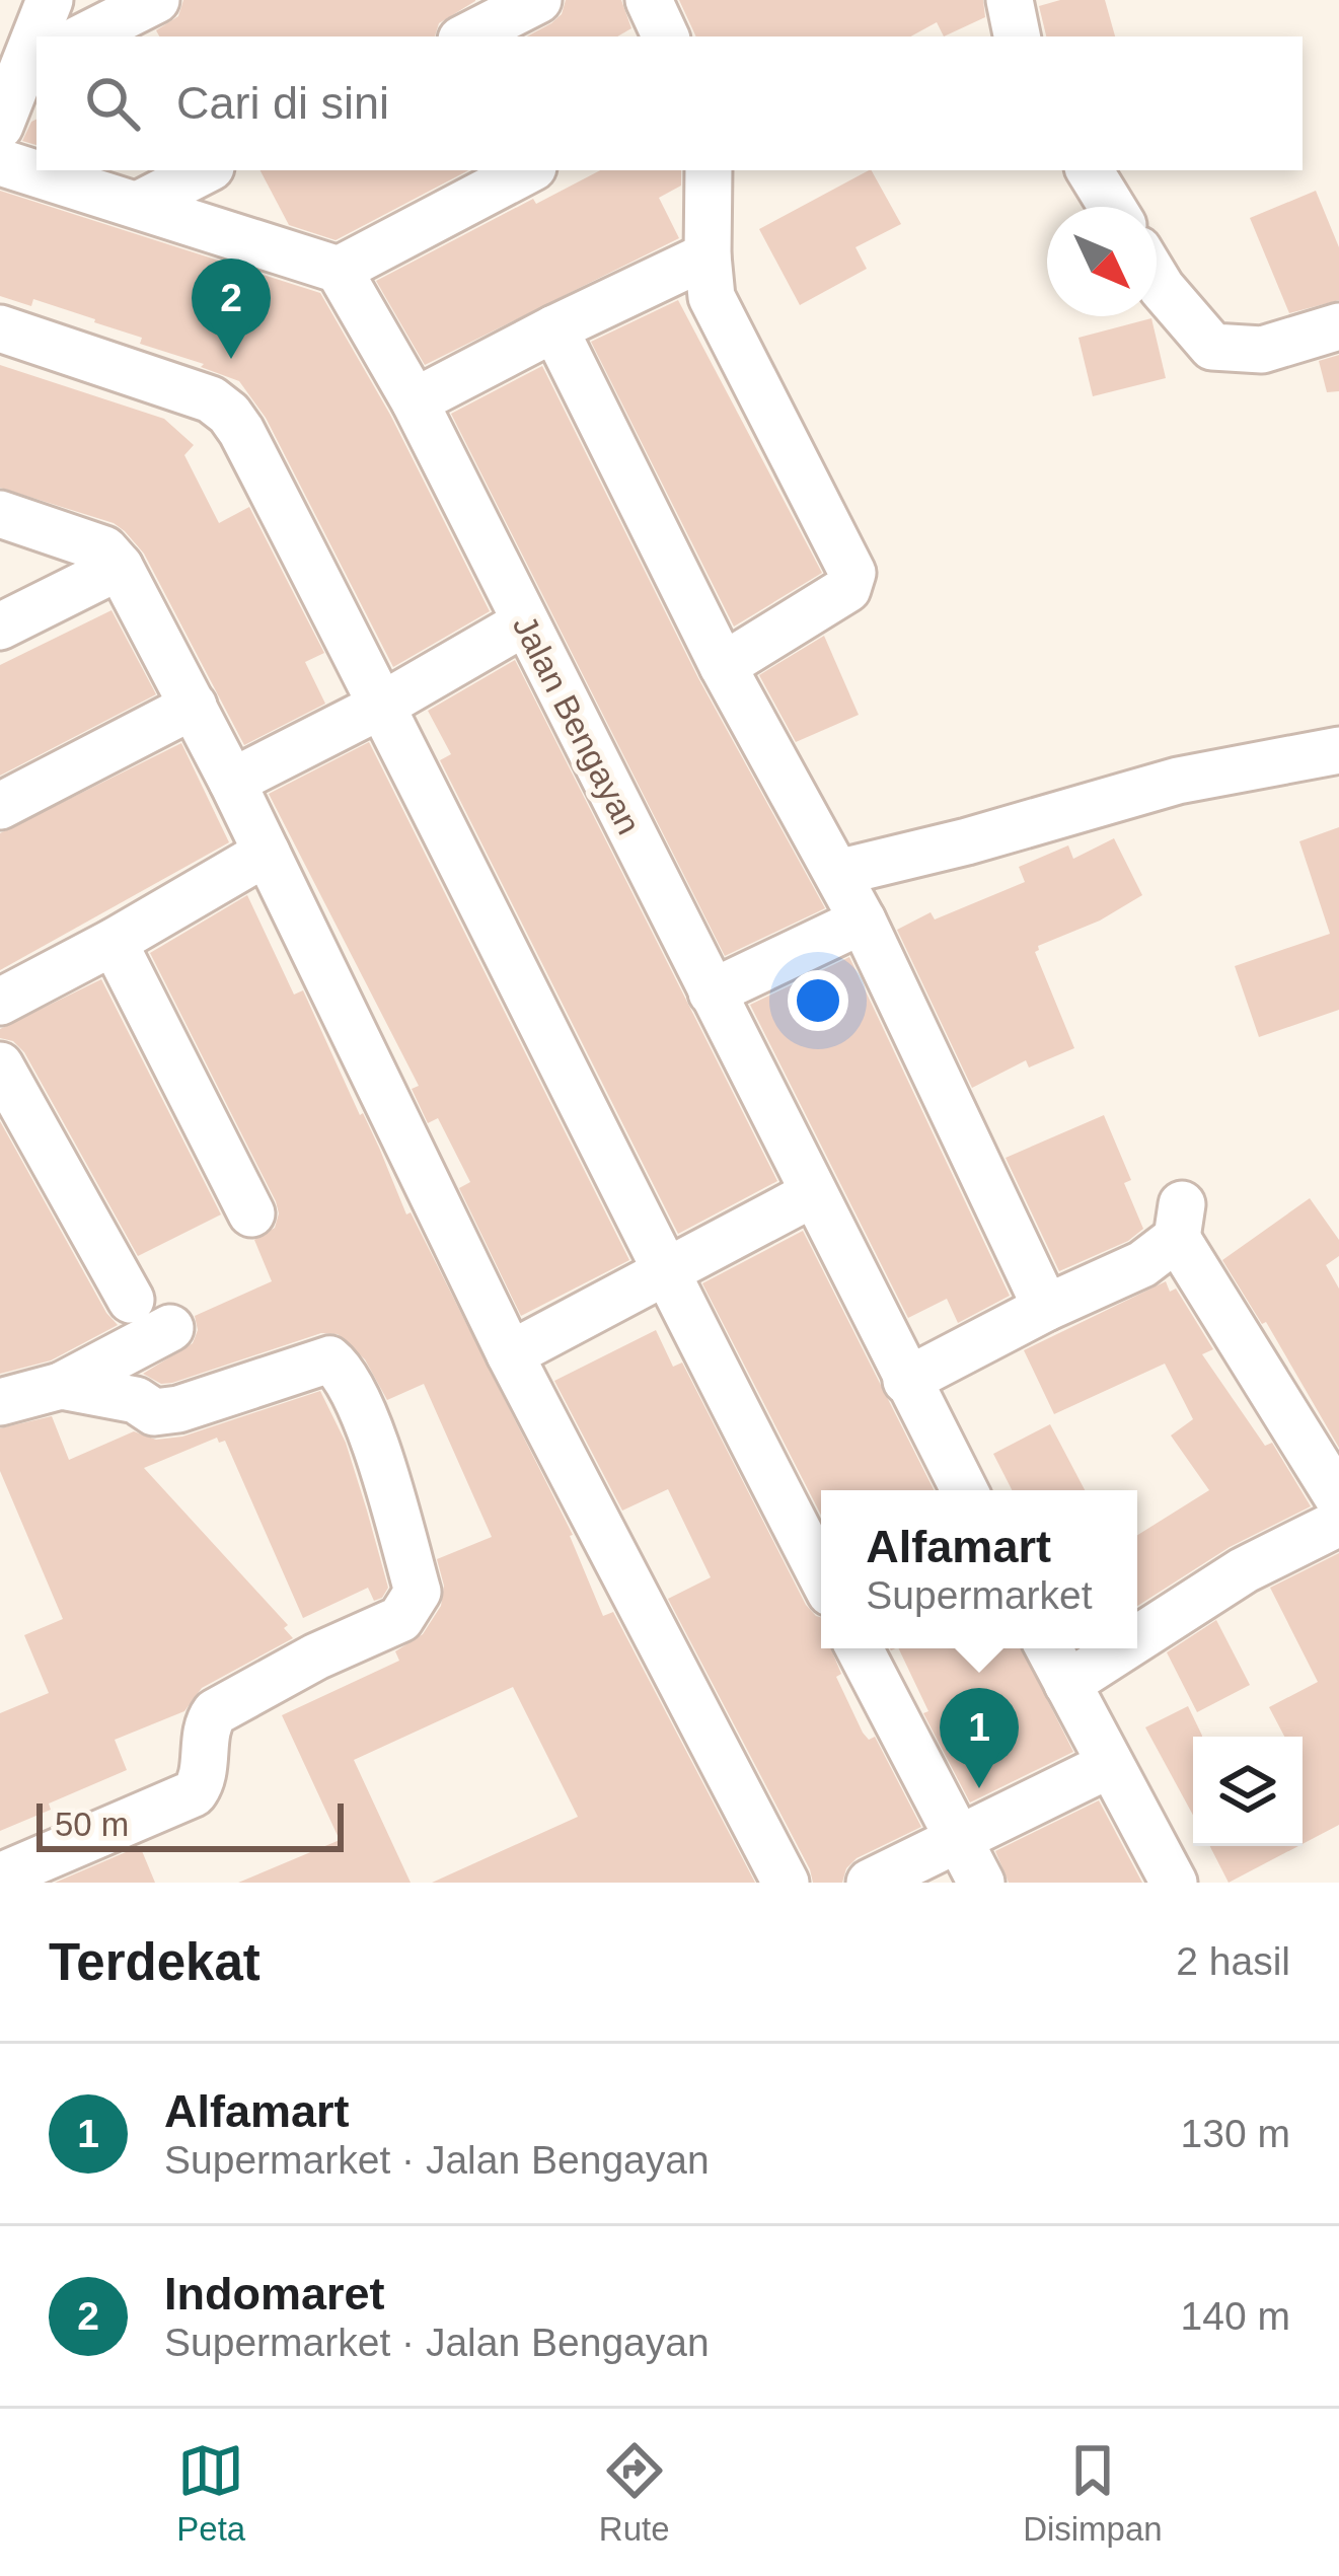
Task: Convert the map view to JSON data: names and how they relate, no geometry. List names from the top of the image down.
{
  "streets": {
    "street": ["Jalan Bengayan"]
  },
  "scale_bar": "50 m",
  "north": "bottom right",
  "page": {
    "search": "Cari di sini",
    "pins": ["2", "1"],
    "popup": ["Alfamart", "Supermarket"],
    "scale": "50 m",
    "heading": ["Terdekat", "2 hasil"],
    "list": [
      {
        "mark": "1",
        "name": "Alfamart",
        "note": "Supermarket · Jalan Bengayan",
        "value": "130 m"
      },
      {
        "mark": "2",
        "name": "Indomaret",
        "note": "Supermarket · Jalan Bengayan",
        "value": "140 m"
      }
    ],
    "nav": ["Peta", "Rute", "Disimpan"]
  }
}
